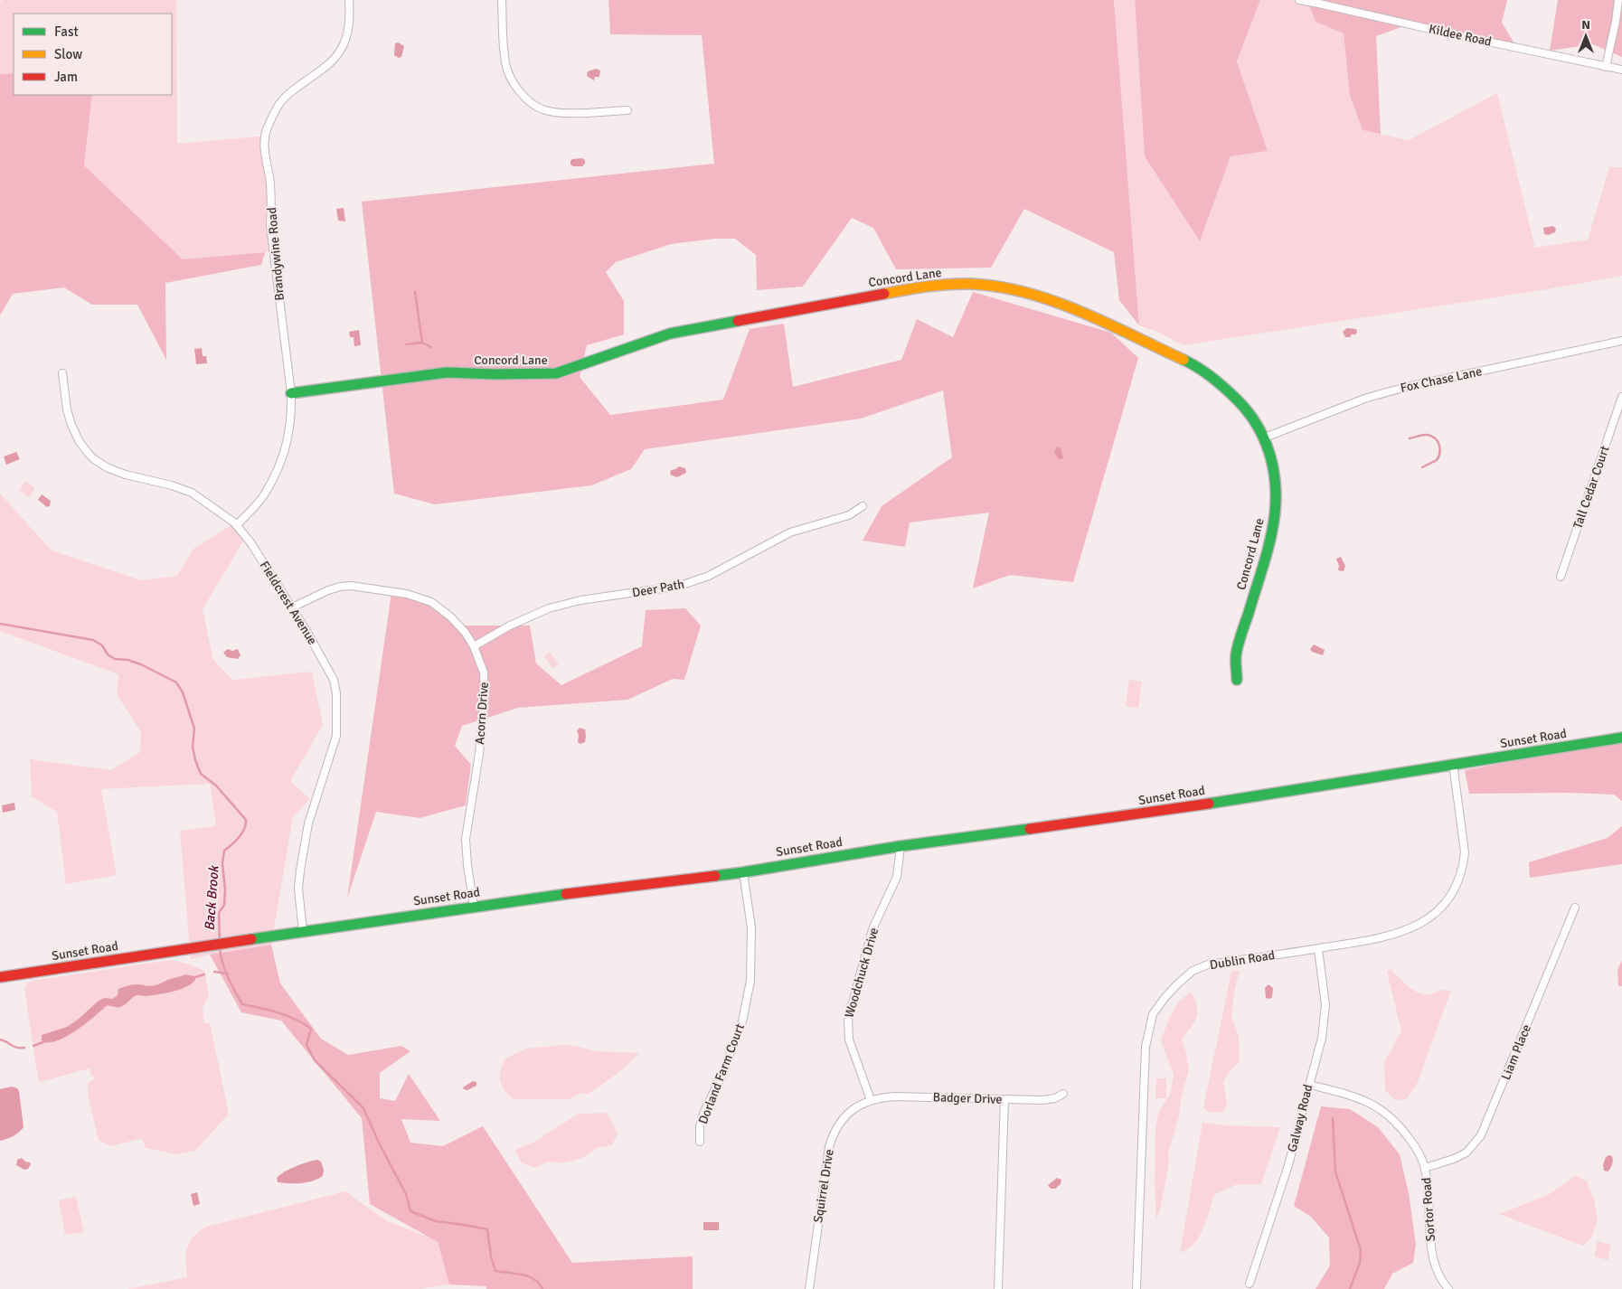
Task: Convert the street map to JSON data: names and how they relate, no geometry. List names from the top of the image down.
{
  "streets": {
    "street": [
      "Kildee Road",
      "Brandywine Road",
      "Concord Lane",
      "Fox Chase Lane",
      "Tall Cedar Court",
      "Deer Path",
      "Fieldcrest Avenue",
      "Acorn Drive",
      "Sunset Road",
      "Dublin Road",
      "Woodchuck Drive",
      "Liam Place",
      "Dorland Farm Court",
      "Badger Drive",
      "Galway Road",
      "Squirrel Drive",
      "Sortor Road"
    ]
  },
  "crossings": [
    ["Brandywine Road", "Concord Lane"],
    ["Brandywine Road", "Fieldcrest Avenue"],
    ["Concord Lane", "Fox Chase Lane"],
    ["Deer Path", "Acorn Drive"],
    ["Fieldcrest Avenue", "Acorn Drive"],
    ["Fieldcrest Avenue", "Sunset Road"],
    ["Acorn Drive", "Sunset Road"],
    ["Sunset Road", "Dublin Road"],
    ["Sunset Road", "Woodchuck Drive"],
    ["Sunset Road", "Dorland Farm Court"],
    ["Dublin Road", "Galway Road"],
    ["Woodchuck Drive", "Badger Drive"],
    ["Woodchuck Drive", "Squirrel Drive"],
    ["Liam Place", "Sortor Road"],
    ["Badger Drive", "Squirrel Drive"],
    ["Galway Road", "Sortor Road"]
  ],
  "water": ["Back Brook"],
  "legend": ["Fast", "Slow", "Jam"],
  "north": "top"
}
